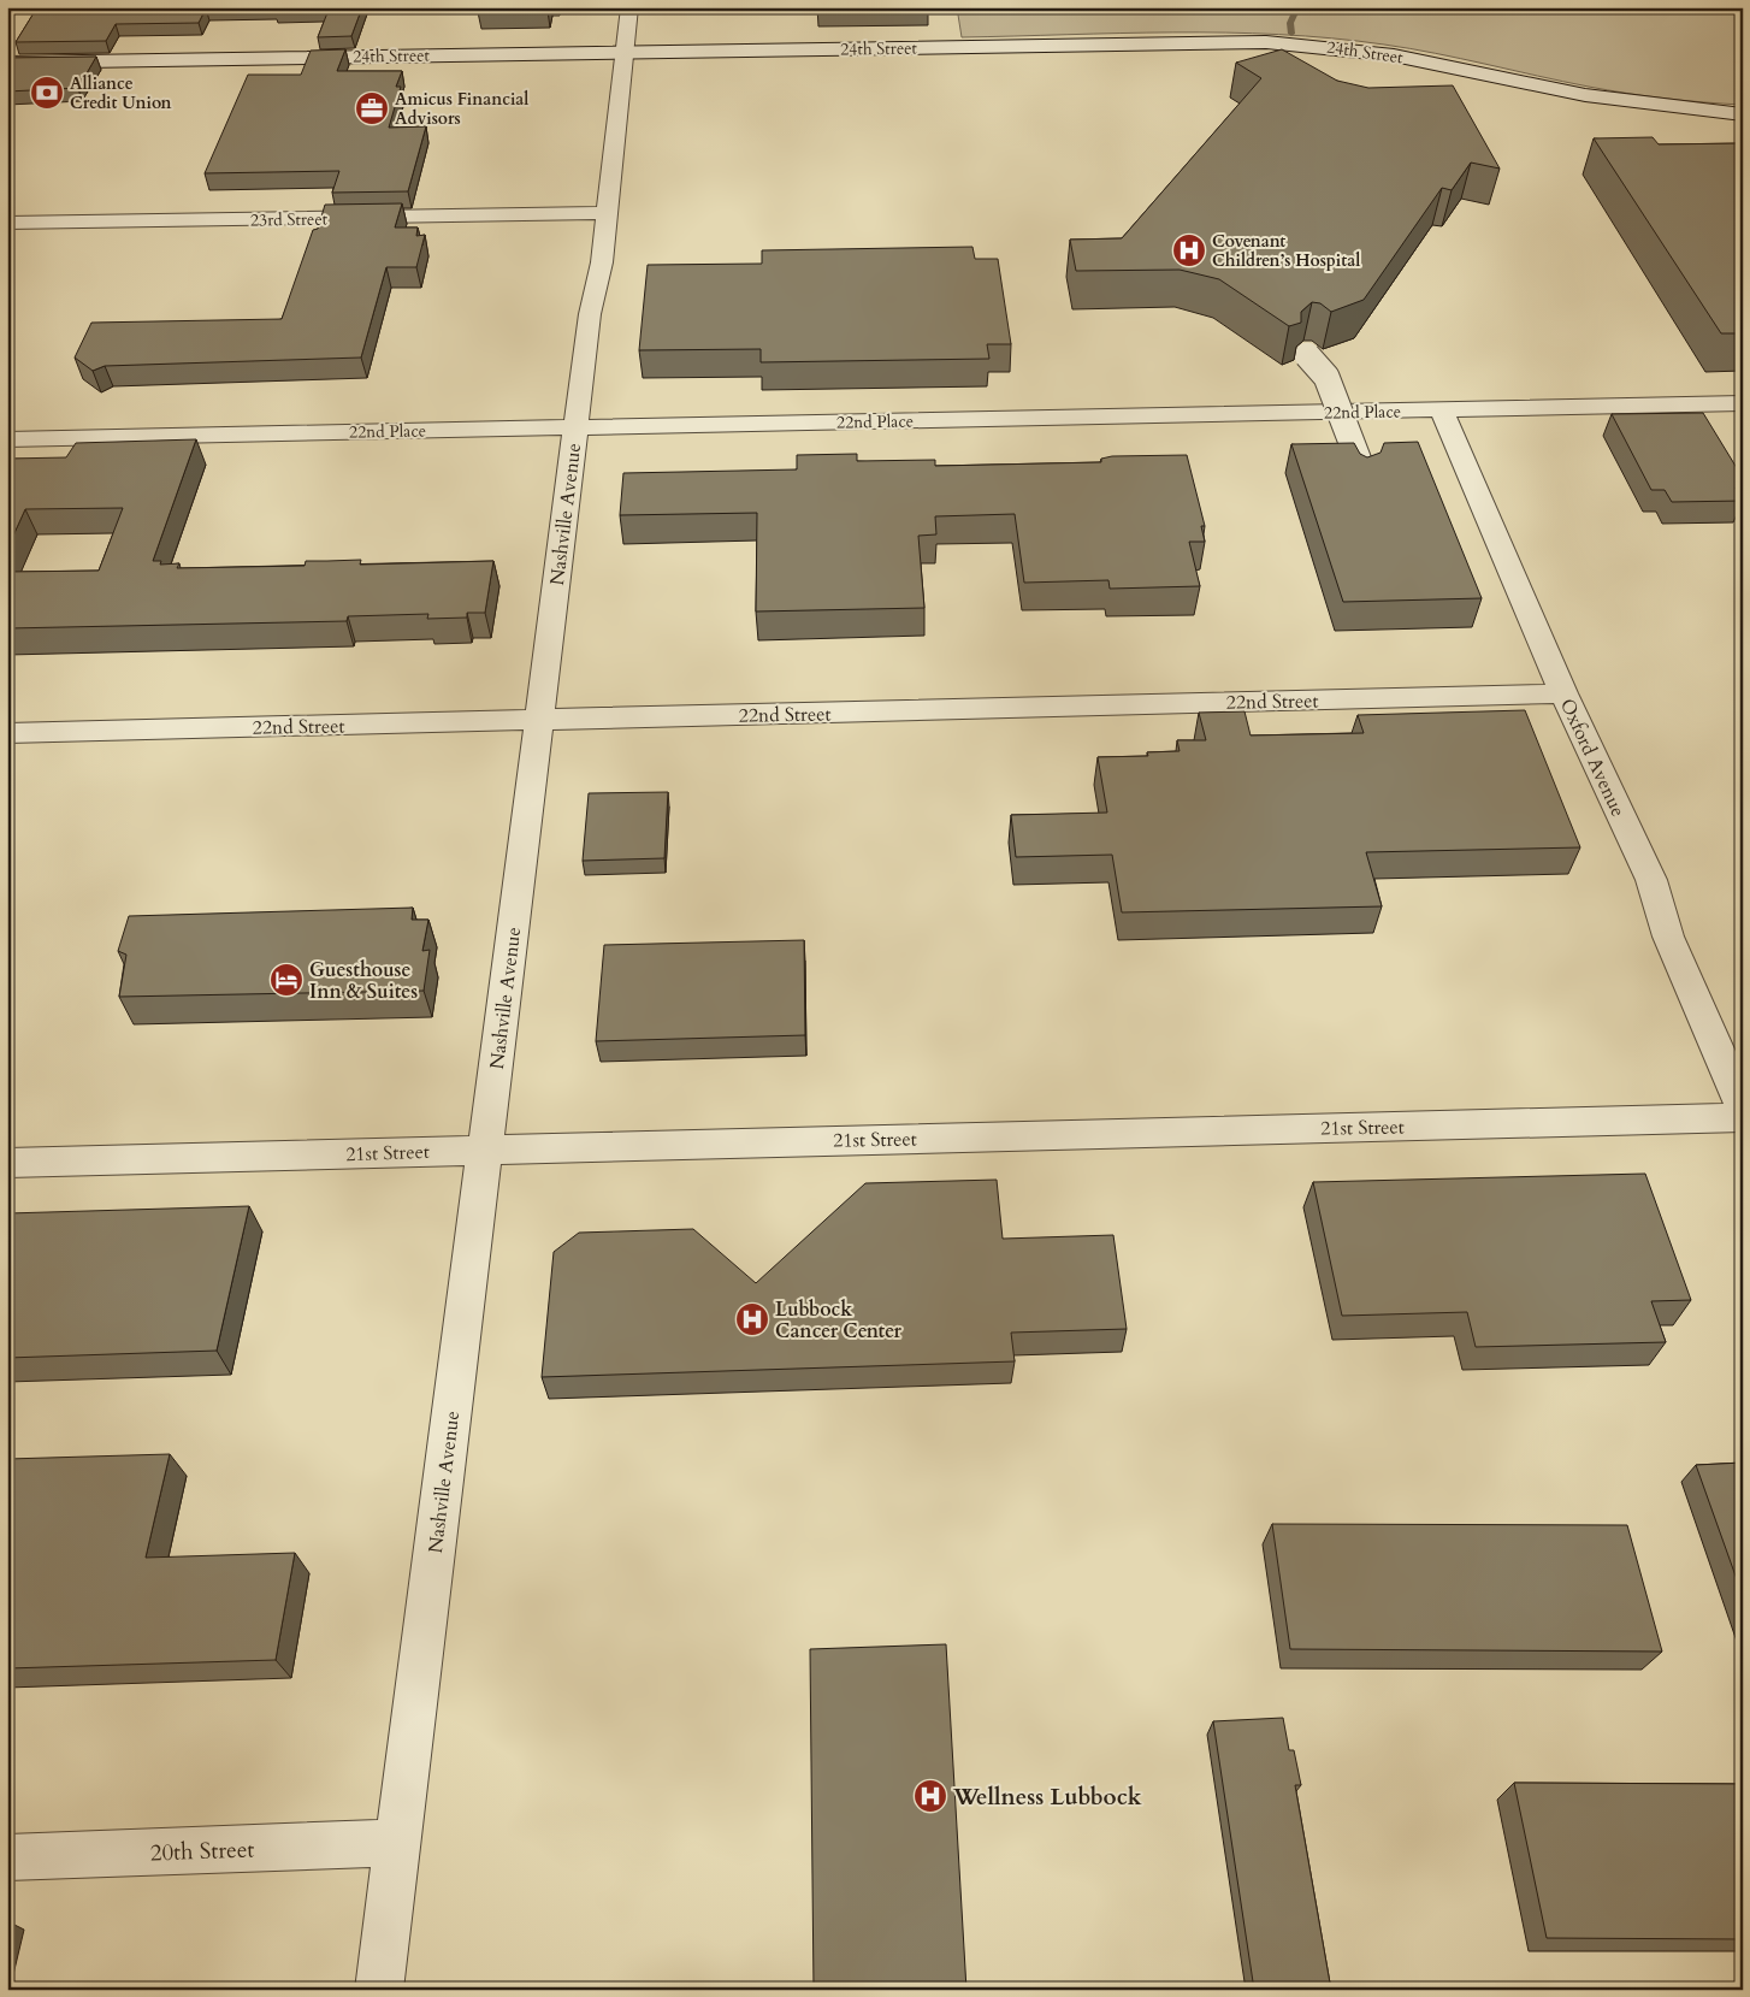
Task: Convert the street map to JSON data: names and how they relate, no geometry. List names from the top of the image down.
{
  "streets": {
    "street": [
      "24th Street",
      "23rd Street",
      "22nd Place",
      "Nashville Avenue",
      "22nd Street",
      "Oxford Avenue",
      "21st Street",
      "20th Street"
    ]
  },
  "crossings": [
    ["24th Street", "Nashville Avenue"],
    ["23rd Street", "Nashville Avenue"],
    ["22nd Place", "Nashville Avenue"],
    ["22nd Place", "Oxford Avenue"],
    ["Nashville Avenue", "22nd Street"],
    ["Nashville Avenue", "21st Street"],
    ["Nashville Avenue", "20th Street"],
    ["22nd Street", "Oxford Avenue"]
  ],
  "places": {
    "bank": ["Alliance Credit Union"],
    "office": ["Amicus Financial Advisors"],
    "hospital": ["Covenant Children’s Hospital", "Lubbock Cancer Center", "Wellness Lubbock"],
    "hotel": ["Guesthouse Inn & Suites"]
  }
}
